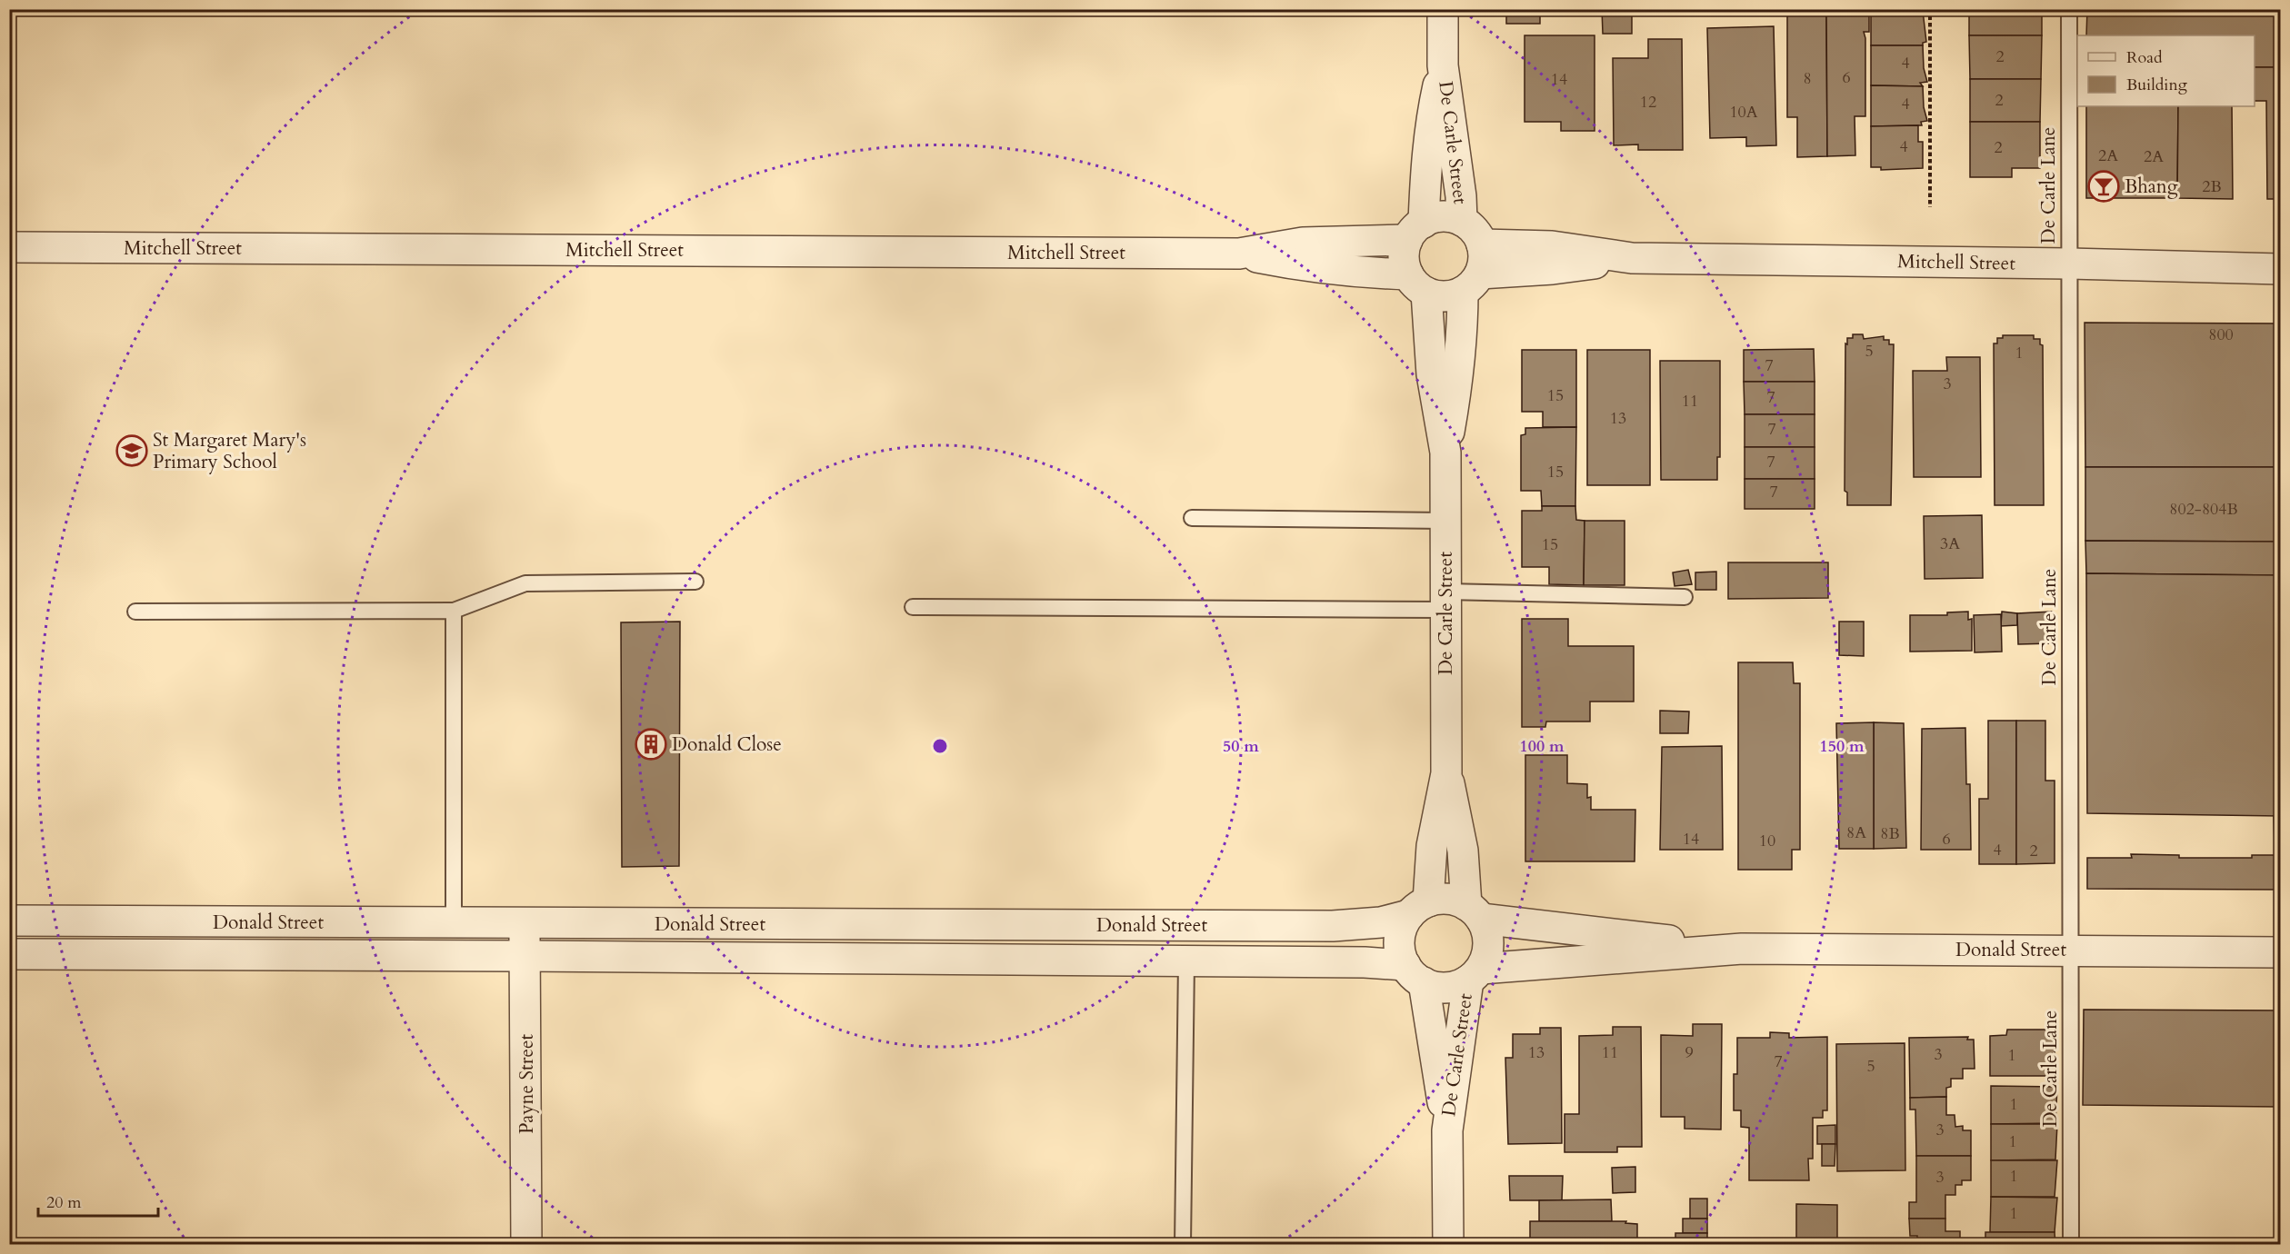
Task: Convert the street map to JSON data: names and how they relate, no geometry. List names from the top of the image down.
{
  "streets": {
    "street": [
      "De Carle Street",
      "Mitchell Street",
      "Donald Street",
      "Payne Street"
    ],
    "lane": ["De Carle Lane"]
  },
  "crossings": [
    ["De Carle Street", "Mitchell Street"],
    ["De Carle Street", "Donald Street"],
    ["De Carle Lane", "Mitchell Street"],
    ["De Carle Lane", "Donald Street"],
    ["Donald Street", "Payne Street"]
  ],
  "places": {
    "bar": ["Bhang"],
    "school or university": ["St Margaret Mary's Primary School"],
    "building": ["Donald Close"]
  },
  "house_numbers": [
    "2",
    "4",
    "6",
    "8",
    "14",
    "2",
    "12",
    "4",
    "10A",
    "4",
    "2",
    "2A",
    "2A",
    "2B",
    "800",
    "5",
    "1",
    "7",
    "3",
    "15",
    "7",
    "11",
    "13",
    "7",
    "7",
    "15",
    "7",
    "802-804B",
    "3A",
    "15",
    "8A",
    "8B",
    "14",
    "6",
    "10",
    "4",
    "2",
    "13",
    "11",
    "9",
    "3",
    "1",
    "7",
    "5",
    "1",
    "3",
    "1",
    "1",
    "3",
    "1"
  ],
  "legend": ["Road", "Building"],
  "scale_bar": "20 m",
  "rings": ["50 m", "100 m", "150 m"]
}
